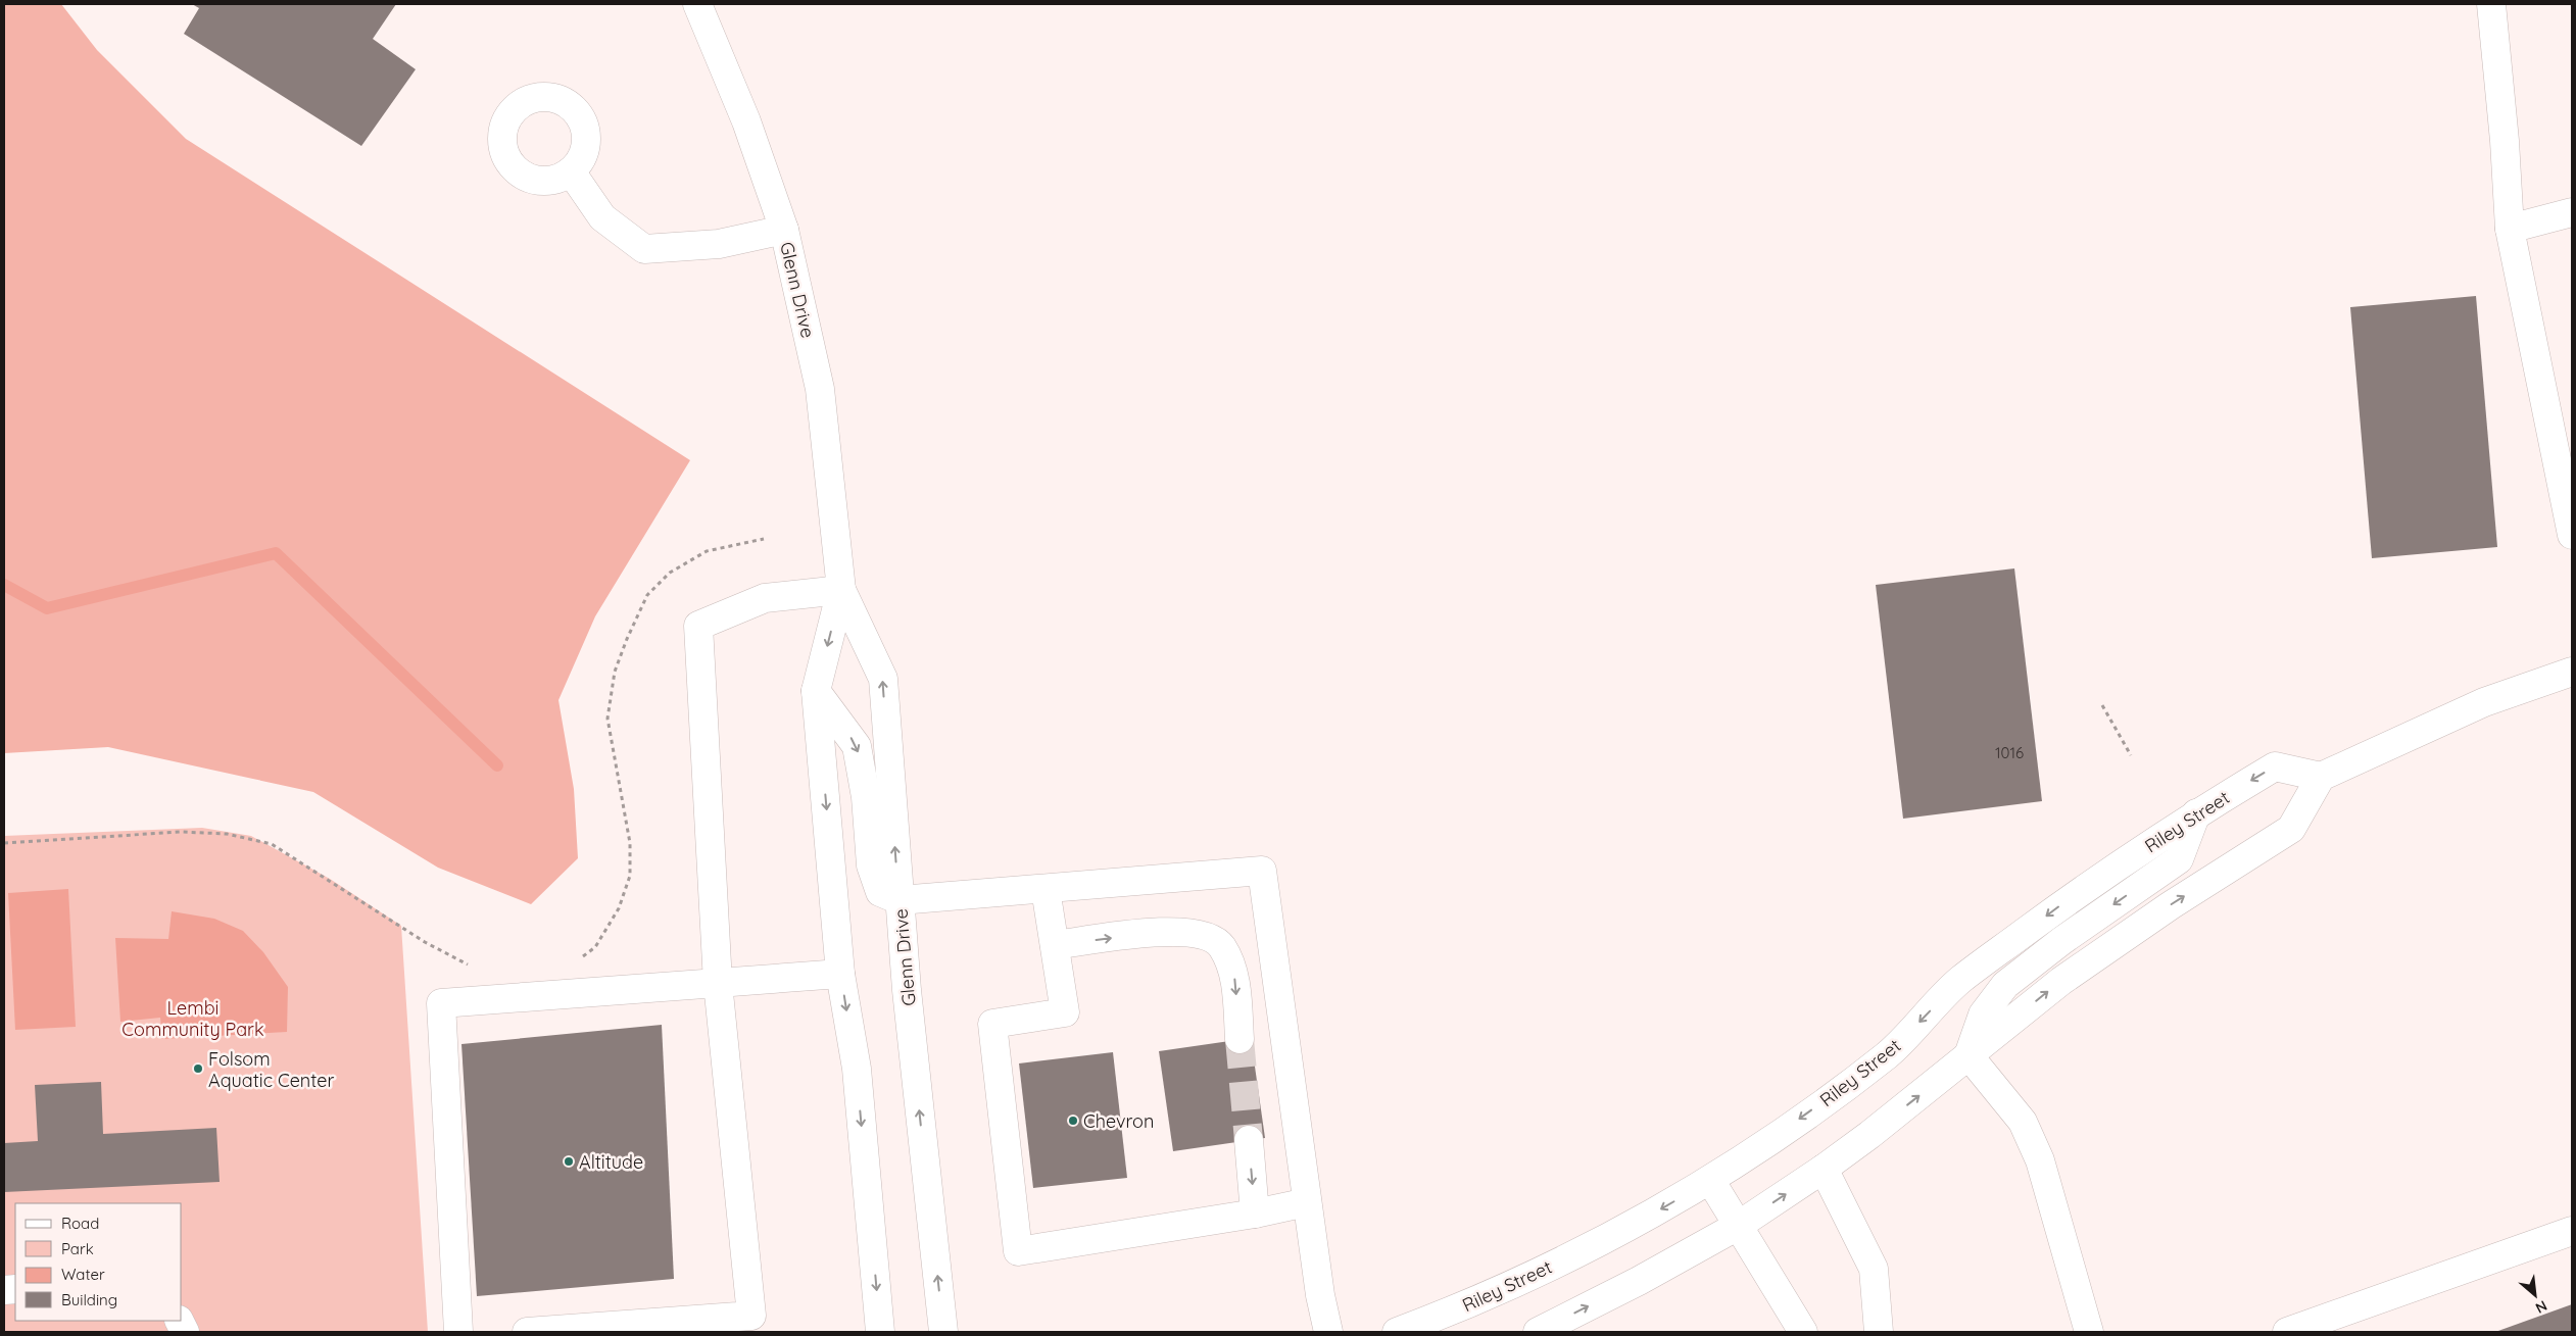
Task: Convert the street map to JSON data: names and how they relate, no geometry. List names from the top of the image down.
{
  "streets": {
    "main road": ["Glenn Drive", "Riley Street"]
  },
  "parks": ["Lembi Community Park"],
  "places": ["Folsom Aquatic Center", "Chevron", "Altitude"],
  "house_numbers": ["1016"],
  "legend": [
    "Road",
    "Park",
    "Water",
    "Building"
  ],
  "north": "bottom right"
}
